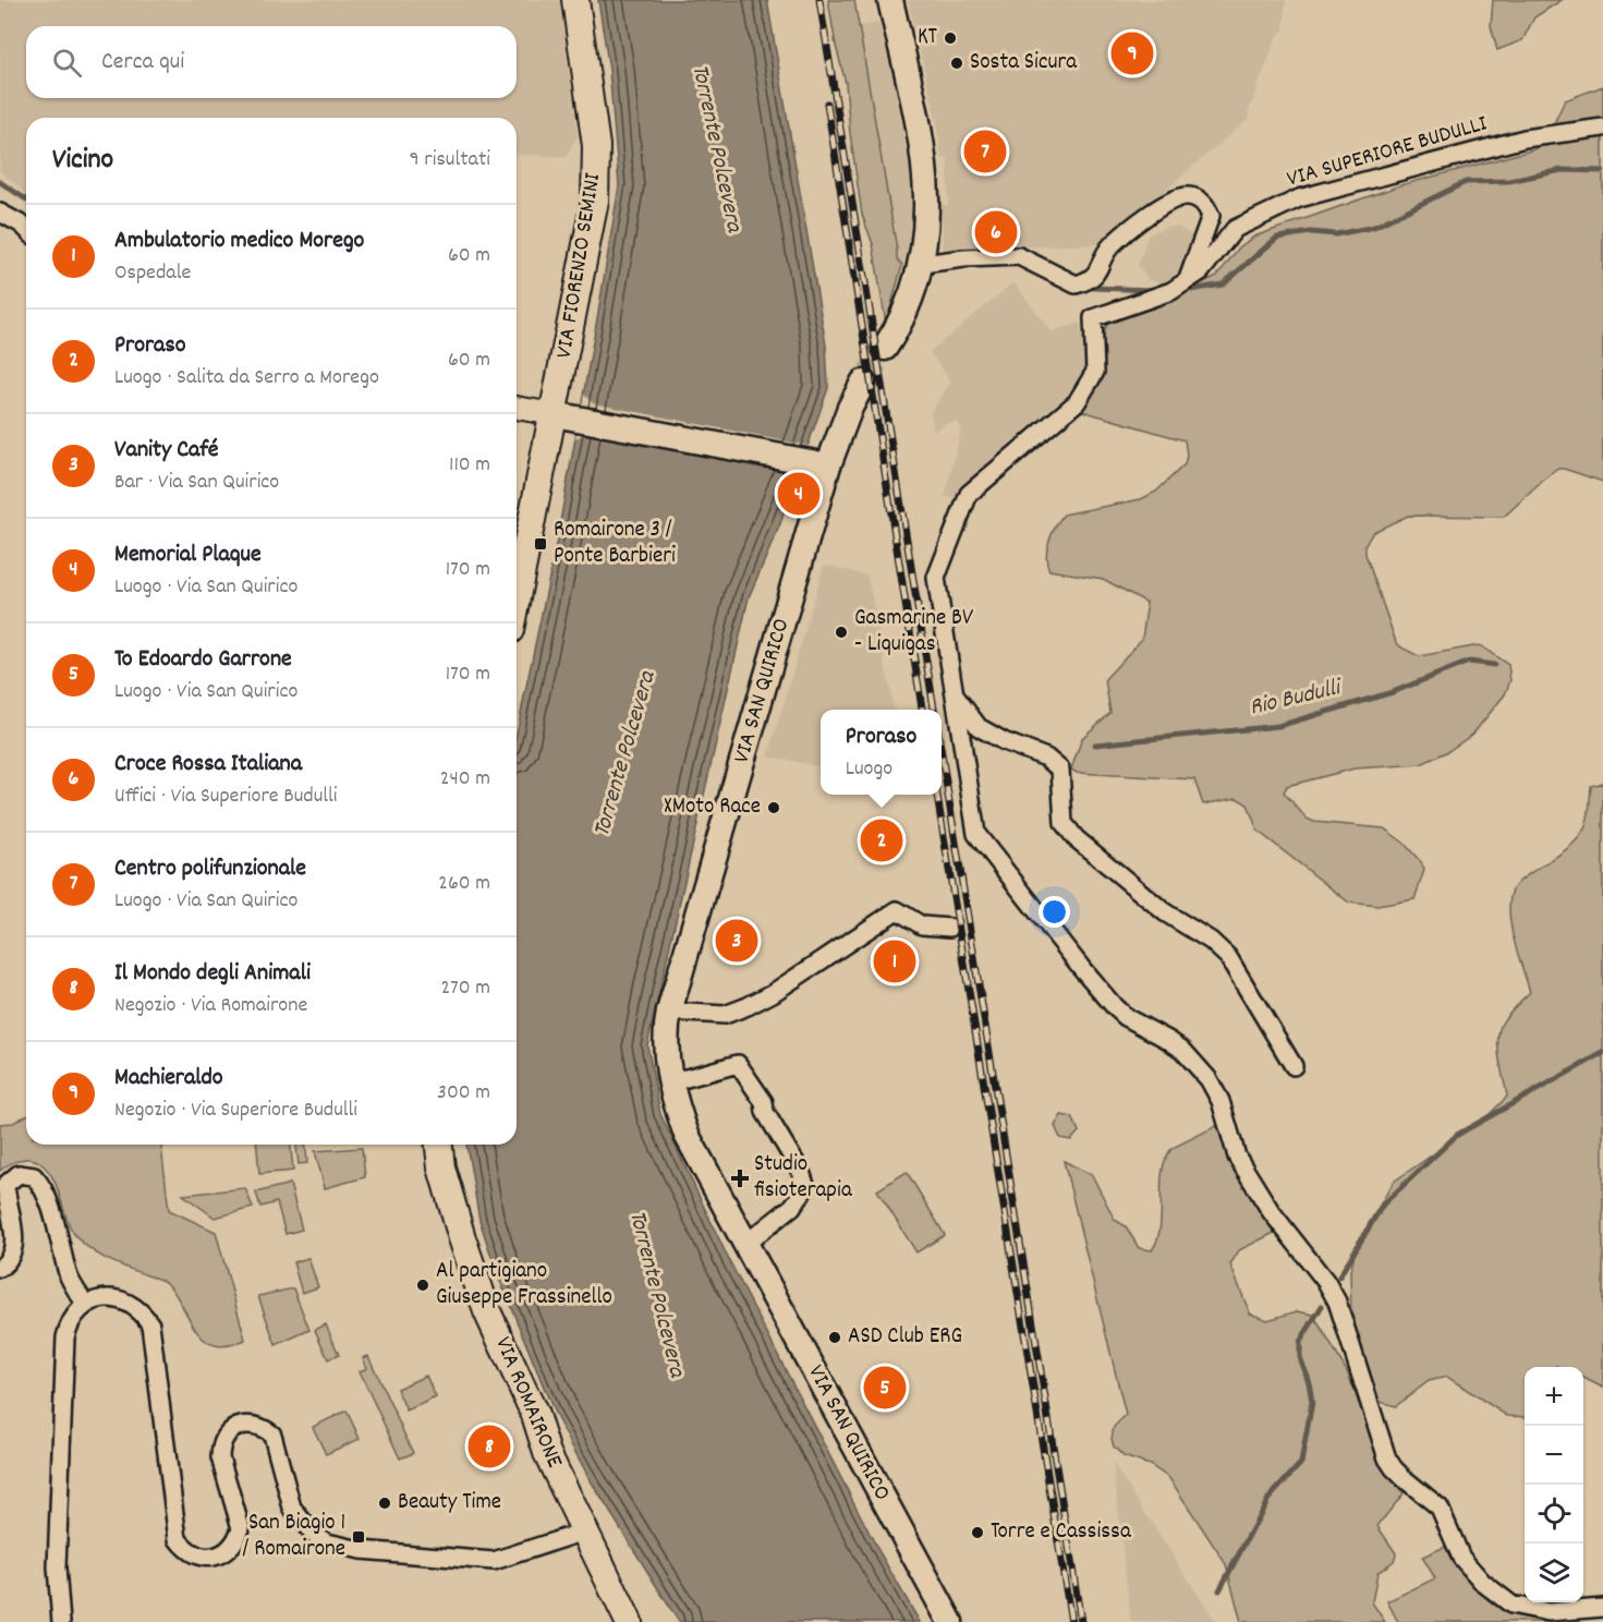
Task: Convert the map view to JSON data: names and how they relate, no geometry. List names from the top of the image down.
{
  "streets": {
    "main road": ["VIA FIORENZO SEMINI", "VIA SAN QUIRICO", "VIA ROMAIRONE"],
    "street": ["VIA SUPERIORE BUDULLI"]
  },
  "water": ["Torrente Polcevera", "Rio Budulli"],
  "places": {
    "other": [
      "KT",
      "Sosta Sicura",
      "Gasmarine BV - Liquigas",
      "XMoto Race",
      "Al partigiano Giuseppe Frassinello",
      "ASD Club ERG",
      "Beauty Time",
      "Torre e Cassissa"
    ],
    "transit": ["Romairone 3 / Ponte Barbieri", "San Biagio 1 / Romairone"],
    "health": ["Studio fisioterapia"]
  },
  "page": {
    "search": "Cerca qui",
    "pins": [
      "9",
      "7",
      "6",
      "4",
      "2",
      "3",
      "1",
      "5",
      "8"
    ],
    "heading": ["Vicino", "9 risultati"],
    "list": [
      {
        "mark": "1",
        "name": "Ambulatorio medico Morego",
        "note": "Ospedale",
        "value": "60 m"
      },
      {
        "mark": "2",
        "name": "Proraso",
        "note": "Luogo · Salita da Serro a Morego",
        "value": "60 m"
      },
      {
        "mark": "3",
        "name": "Vanity Café",
        "note": "Bar · Via San Quirico",
        "value": "110 m"
      },
      {
        "mark": "4",
        "name": "Memorial Plaque",
        "note": "Luogo · Via San Quirico",
        "value": "170 m"
      },
      {
        "mark": "5",
        "name": "To Edoardo Garrone",
        "note": "Luogo · Via San Quirico",
        "value": "170 m"
      },
      {
        "mark": "6",
        "name": "Croce Rossa Italiana",
        "note": "Uffici · Via Superiore Budulli",
        "value": "240 m"
      },
      {
        "mark": "7",
        "name": "Centro polifunzionale",
        "note": "Luogo · Via San Quirico",
        "value": "260 m"
      },
      {
        "mark": "8",
        "name": "Il Mondo degli Animali",
        "note": "Negozio · Via Romairone",
        "value": "270 m"
      },
      {
        "mark": "9",
        "name": "Machieraldo",
        "note": "Negozio · Via Superiore Budulli",
        "value": "300 m"
      }
    ],
    "popup": ["Proraso", "Luogo"],
    "map_buttons": ["+", "−"]
  }
}
